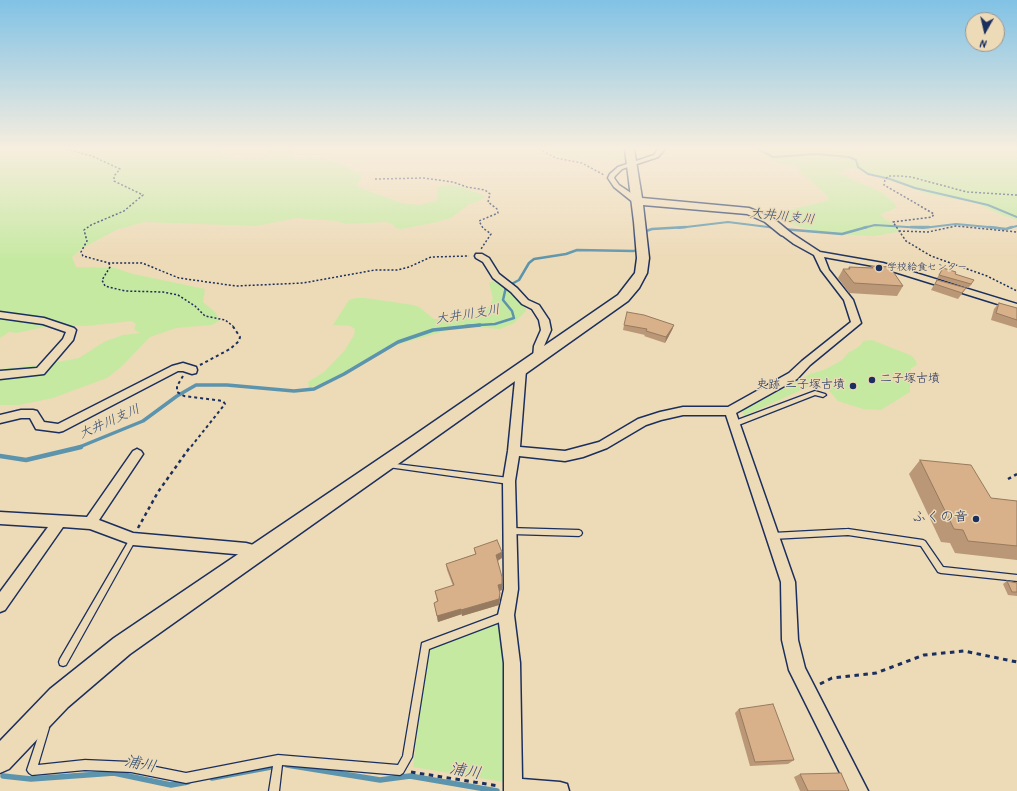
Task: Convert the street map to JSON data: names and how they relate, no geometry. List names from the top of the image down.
{
  "water": ["大井川支川", "浦川"],
  "places": [
    "学校給食センター",
    "二子塚古墳",
    "史跡 二子塚古墳",
    "ふくの音"
  ],
  "north": "bottom"
}
